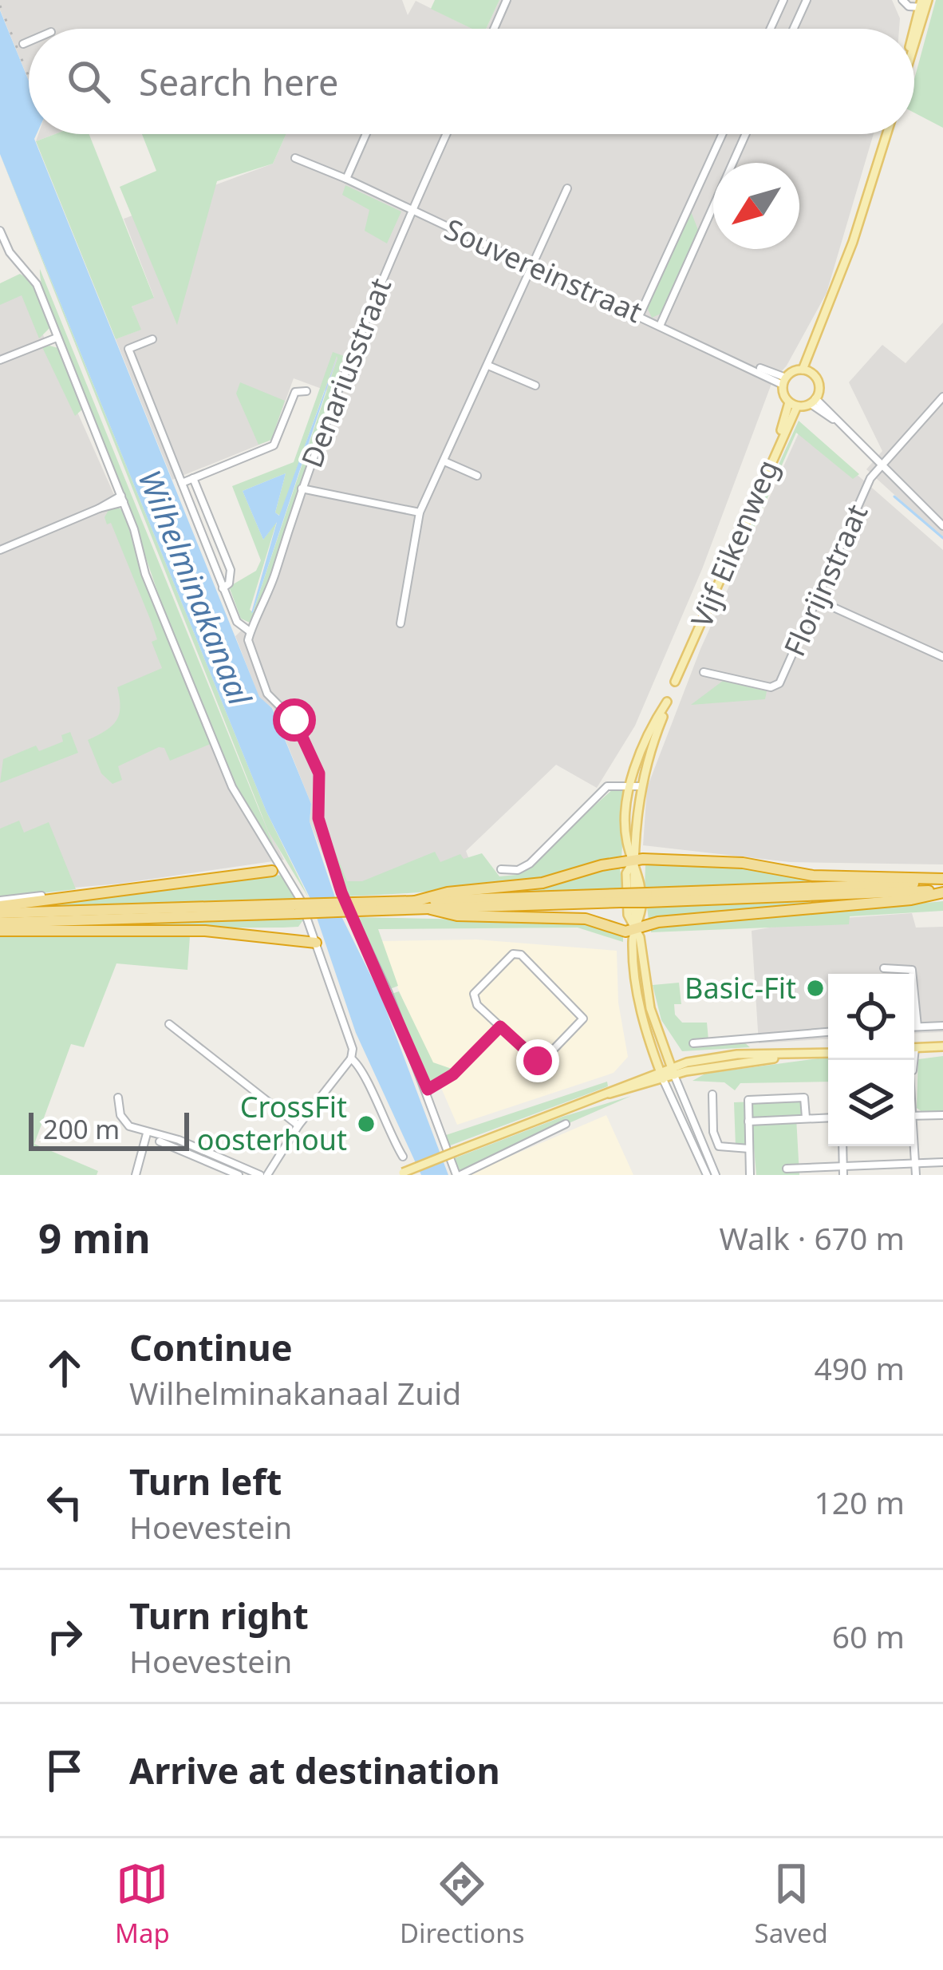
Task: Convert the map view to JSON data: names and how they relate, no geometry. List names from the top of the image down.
{
  "streets": {
    "main road": ["Vijf Eikenweg"],
    "street": ["Souvereinstraat", "Denariusstraat", "Florijnstraat"]
  },
  "crossings": [
    ["Souvereinstraat", "Denariusstraat"]
  ],
  "water": ["Wilhelminakanaal"],
  "places": ["Basic-Fit", "CrossFit oosterhout"],
  "scale_bar": "200 m",
  "north": "bottom left",
  "page": {
    "search": "Search here",
    "scale": "200 m",
    "heading": ["9 min", "Walk · 670 m"],
    "list": [
      ["Continue", "Wilhelminakanaal Zuid", "490 m"],
      ["Turn left", "Hoevestein", "120 m"],
      ["Turn right", "Hoevestein", "60 m"],
      "Arrive at destination"
    ],
    "nav": ["Map", "Directions", "Saved"]
  }
}
